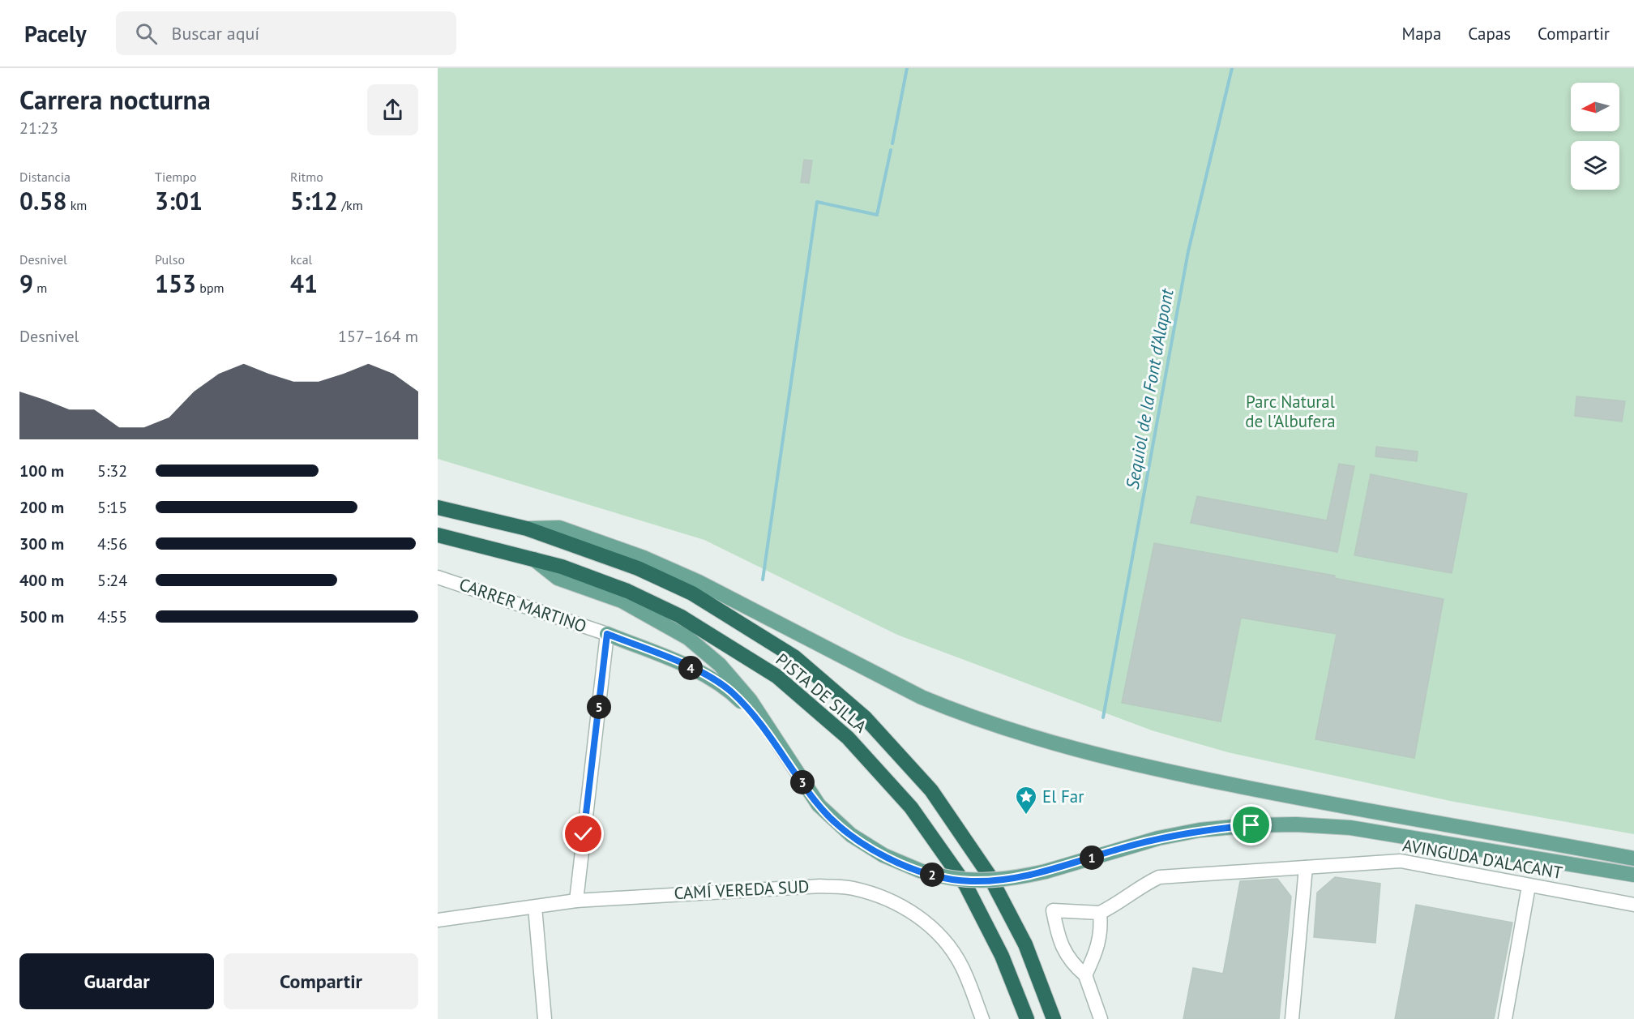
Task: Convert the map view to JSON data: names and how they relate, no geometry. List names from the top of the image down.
{
  "streets": {
    "highway": ["PISTA DE SILLA"],
    "main road": ["AVINGUDA D'ALACANT"],
    "street": ["CARRER MARTINO", "CAMÍ VEREDA SUD"]
  },
  "crossings": [
    ["PISTA DE SILLA", "AVINGUDA D'ALACANT"]
  ],
  "water": ["Sequiol de la Font d’Alapont"],
  "parks": ["Parc Natural de l'Albufera"],
  "places": {
    "place": ["El Far"]
  },
  "north": "left",
  "page": {
    "header": "Pacely",
    "search": "Buscar aquí",
    "nav": ["Mapa", "Capas", "Compartir"],
    "heading": ["Carrera nocturna", "21:23"],
    "stats": [
      ["Distancia", "0.58 km"],
      ["Tiempo", "3:01"],
      ["Ritmo", "5:12 /km"],
      ["Desnivel", "9 m"],
      ["Pulso", "153 bpm"],
      ["kcal", "41"]
    ],
    "chart": ["Desnivel", "157–164 m"],
    "list": [
      {
        "name": "100 m",
        "note": "5:32"
      },
      {
        "name": "200 m",
        "note": "5:15"
      },
      {
        "name": "300 m",
        "note": "4:56"
      },
      {
        "name": "400 m",
        "note": "5:24"
      },
      {
        "name": "500 m",
        "note": "4:55"
      }
    ],
    "pins": [
      "4",
      "5",
      "3",
      "1",
      "2"
    ],
    "buttons": ["Guardar", "Compartir"]
  }
}
